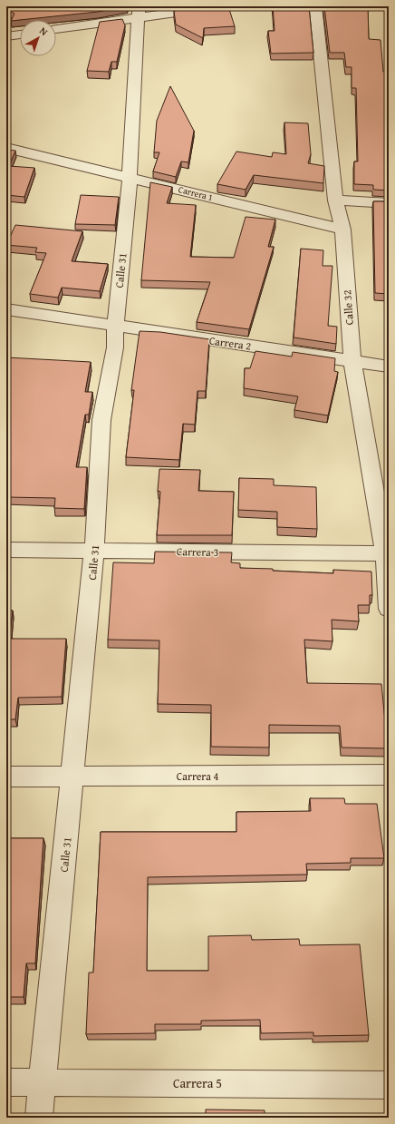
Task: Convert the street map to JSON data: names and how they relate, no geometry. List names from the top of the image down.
{
  "streets": {
    "street": [
      "Carrera 1",
      "Calle 31",
      "Calle 32",
      "Carrera 2",
      "Carrera 3",
      "Carrera 4",
      "Carrera 5"
    ]
  },
  "crossings": [
    ["Carrera 1", "Calle 31"],
    ["Carrera 1", "Calle 32"],
    ["Calle 31", "Carrera 2"],
    ["Calle 31", "Carrera 3"],
    ["Calle 31", "Carrera 4"],
    ["Calle 31", "Carrera 5"],
    ["Calle 32", "Carrera 2"],
    ["Calle 32", "Carrera 3"]
  ],
  "north": "top right"
}
